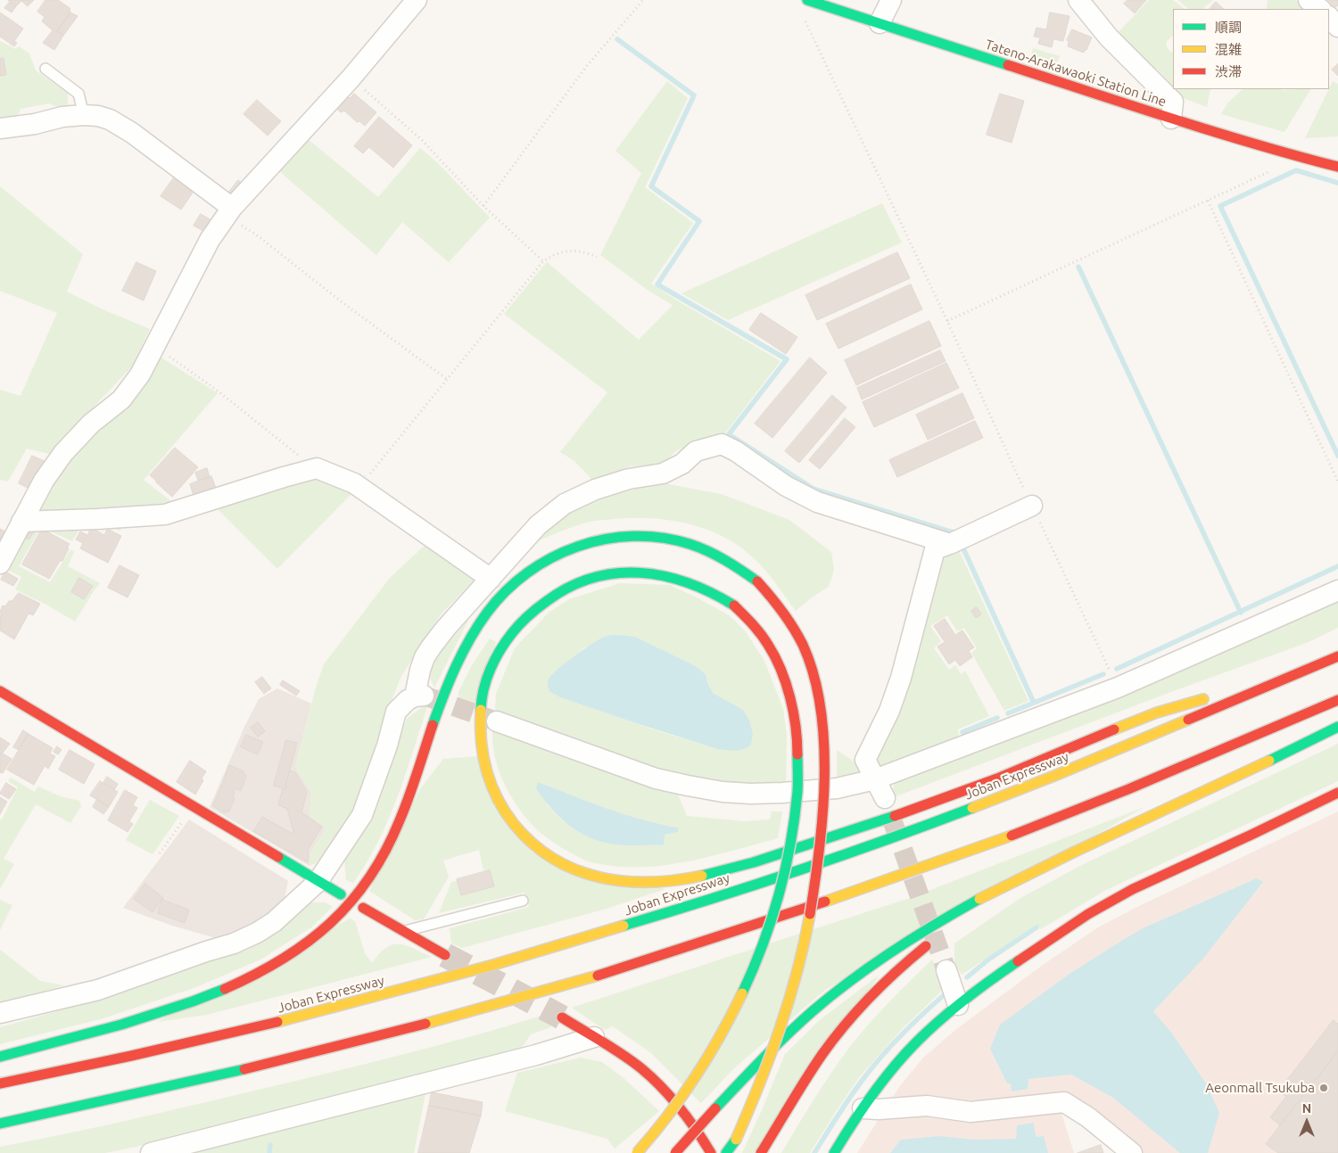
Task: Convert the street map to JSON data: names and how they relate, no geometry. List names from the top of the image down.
{
  "streets": {
    "main road": ["Tateno-Arakawaoki Station Line", "Joban Expressway"]
  },
  "places": ["Aeonmall Tsukuba"],
  "legend": ["順調", "混雑", "渋滞"],
  "north": "top"
}
